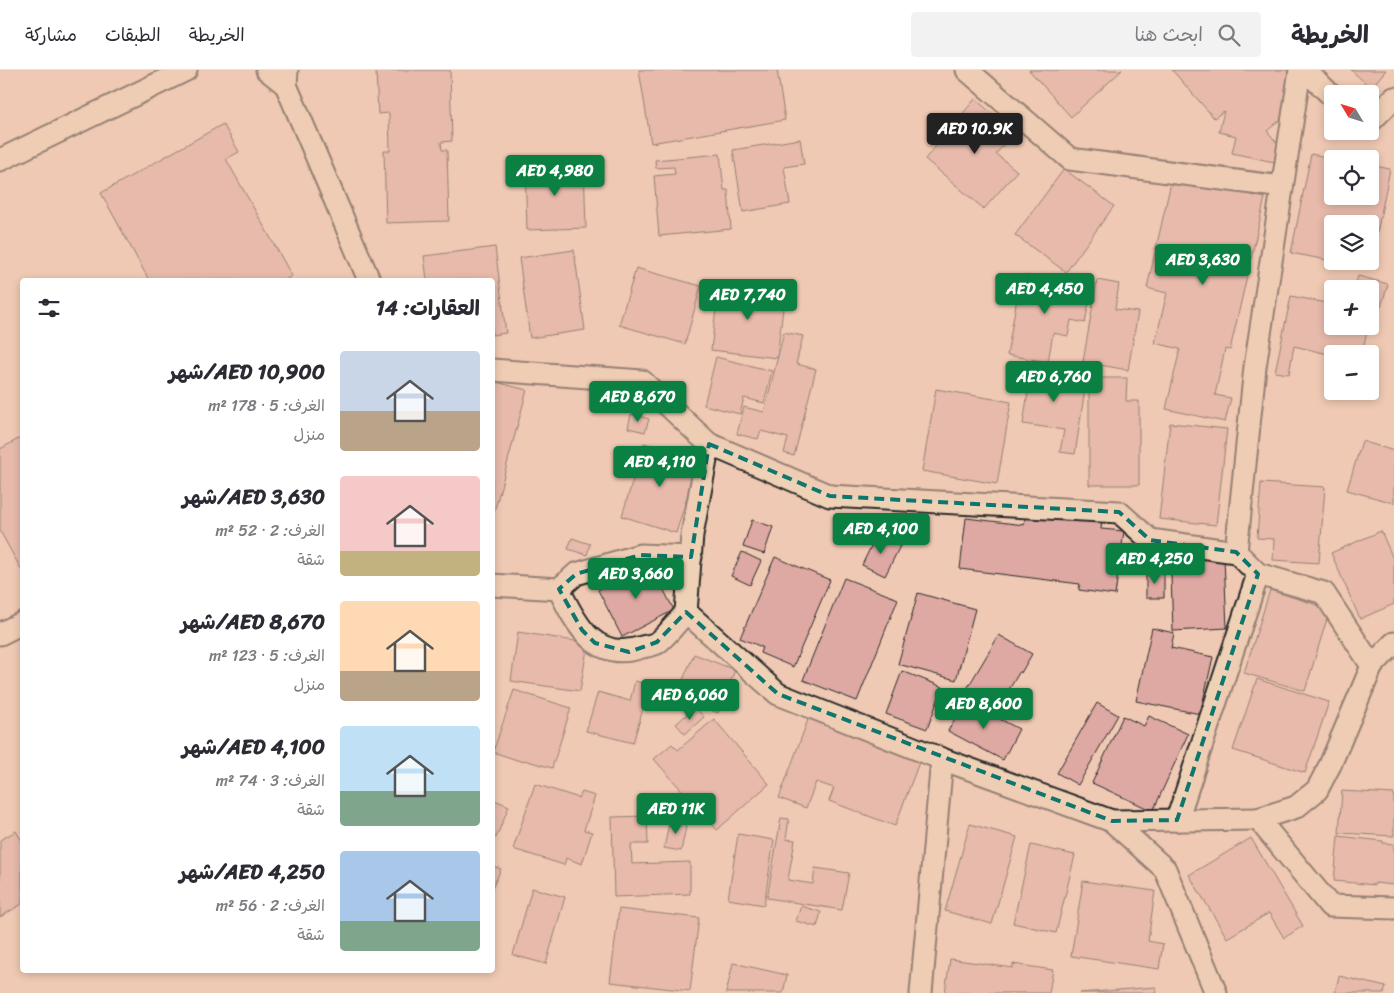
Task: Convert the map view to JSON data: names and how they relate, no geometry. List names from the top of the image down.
{
  "north": "top left",
  "page": {
    "header": "الخريطة",
    "search": "ابحث هنا",
    "nav": ["الخريطة", "الطبقات", "مشاركة"],
    "map_buttons": ["+", "−"],
    "price": [
      "AED 10.9K",
      "AED 4,980",
      "AED 3,630",
      "AED 4,450",
      "AED 7,740",
      "AED 6,760",
      "AED 8,670",
      "AED 4,110",
      "AED 4,100",
      "AED 4,250",
      "AED 3,660",
      "AED 6,060",
      "AED 8,600",
      "AED 11K"
    ],
    "heading": "العقارات: 14",
    "list": [
      {
        "name": "AED 10,900/شهر",
        "note": "الغرف: 5 · 178 m² · منزل"
      },
      {
        "name": "AED 3,630/شهر",
        "note": "الغرف: 2 · 52 m² · شقة"
      },
      {
        "name": "AED 8,670/شهر",
        "note": "الغرف: 5 · 123 m² · منزل"
      },
      {
        "name": "AED 4,100/شهر",
        "note": "الغرف: 3 · 74 m² · شقة"
      },
      {
        "name": "AED 4,250/شهر",
        "note": "الغرف: 2 · 56 m² · شقة"
      }
    ]
  }
}
